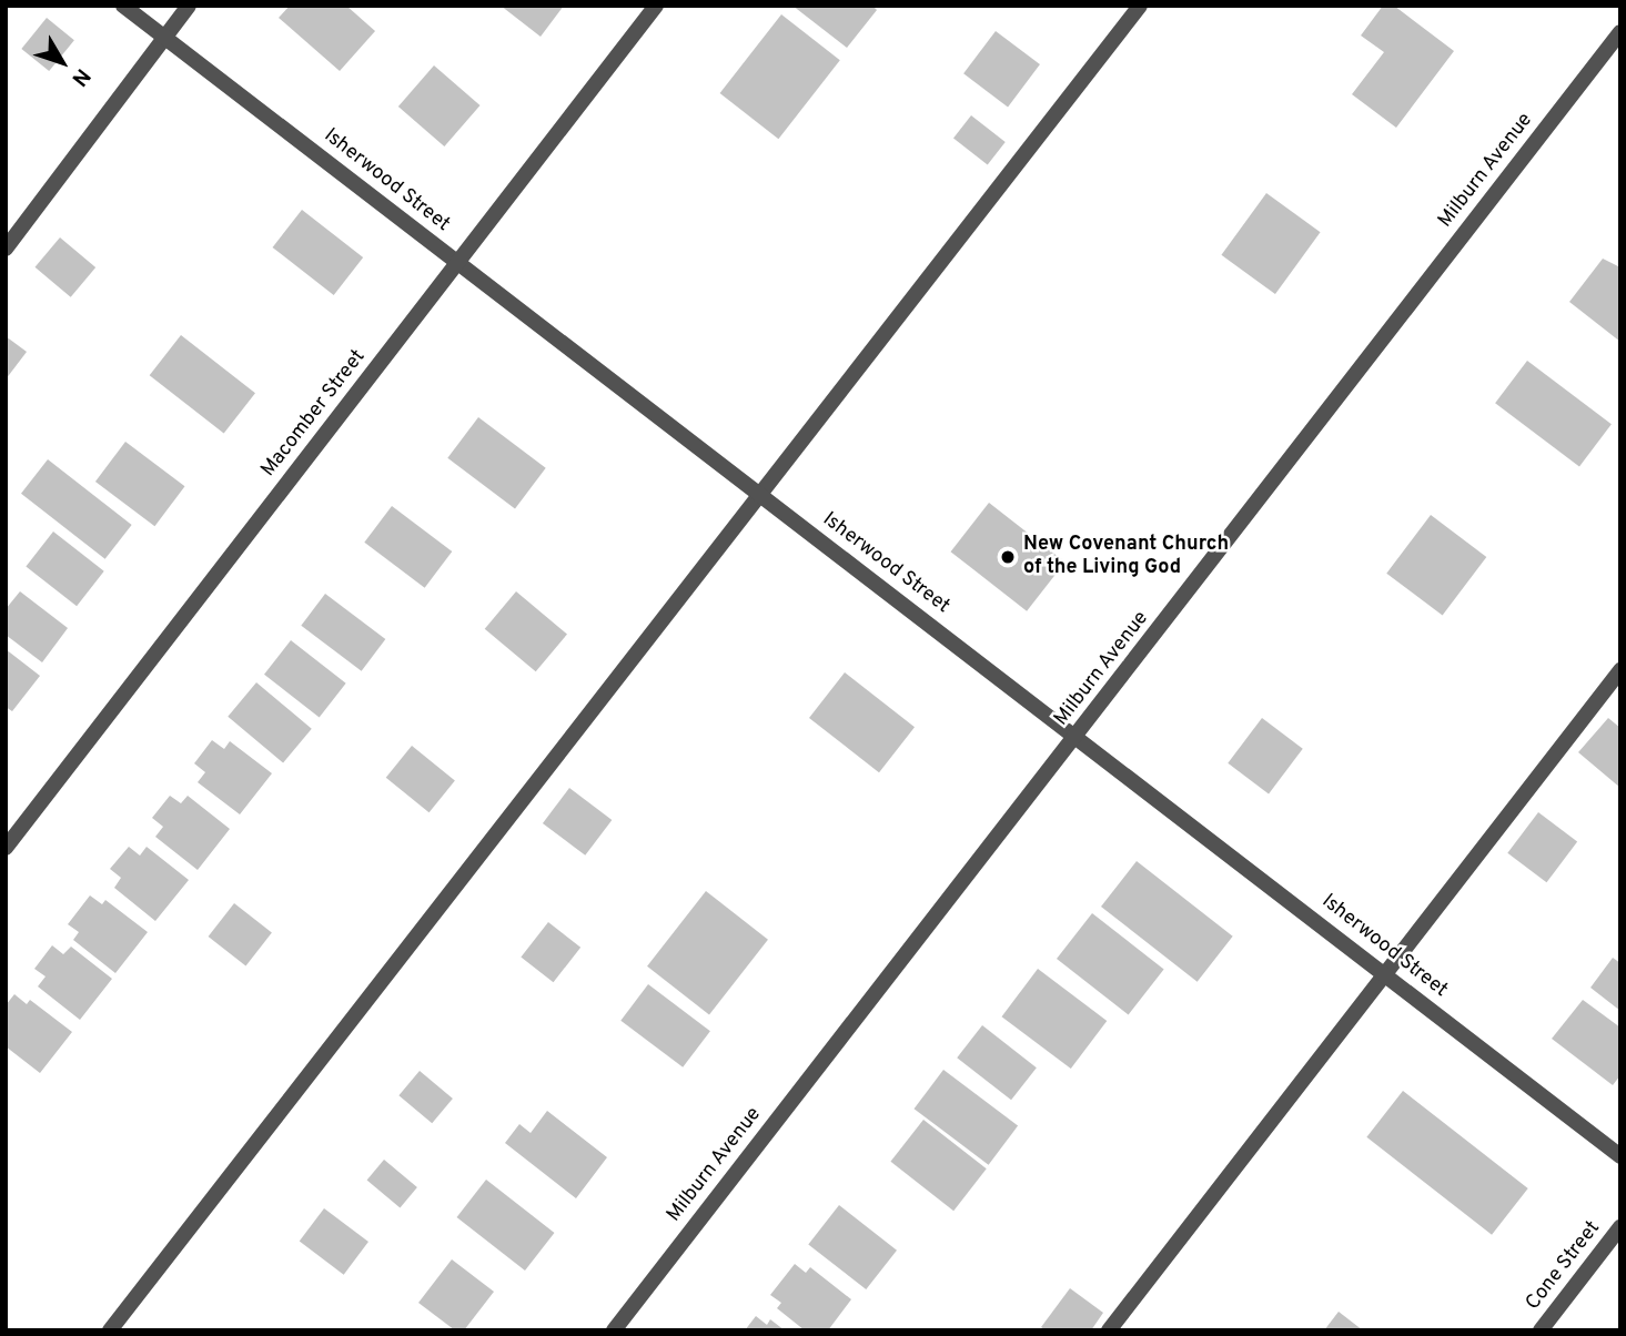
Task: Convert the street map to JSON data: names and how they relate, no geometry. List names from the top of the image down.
{
  "streets": {
    "street": [
      "Milburn Avenue",
      "Isherwood Street",
      "Macomber Street",
      "Cone Street"
    ]
  },
  "crossings": [
    ["Milburn Avenue", "Isherwood Street"],
    ["Isherwood Street", "Macomber Street"]
  ],
  "places": ["New Covenant Church of the Living God"],
  "north": "bottom right"
}
